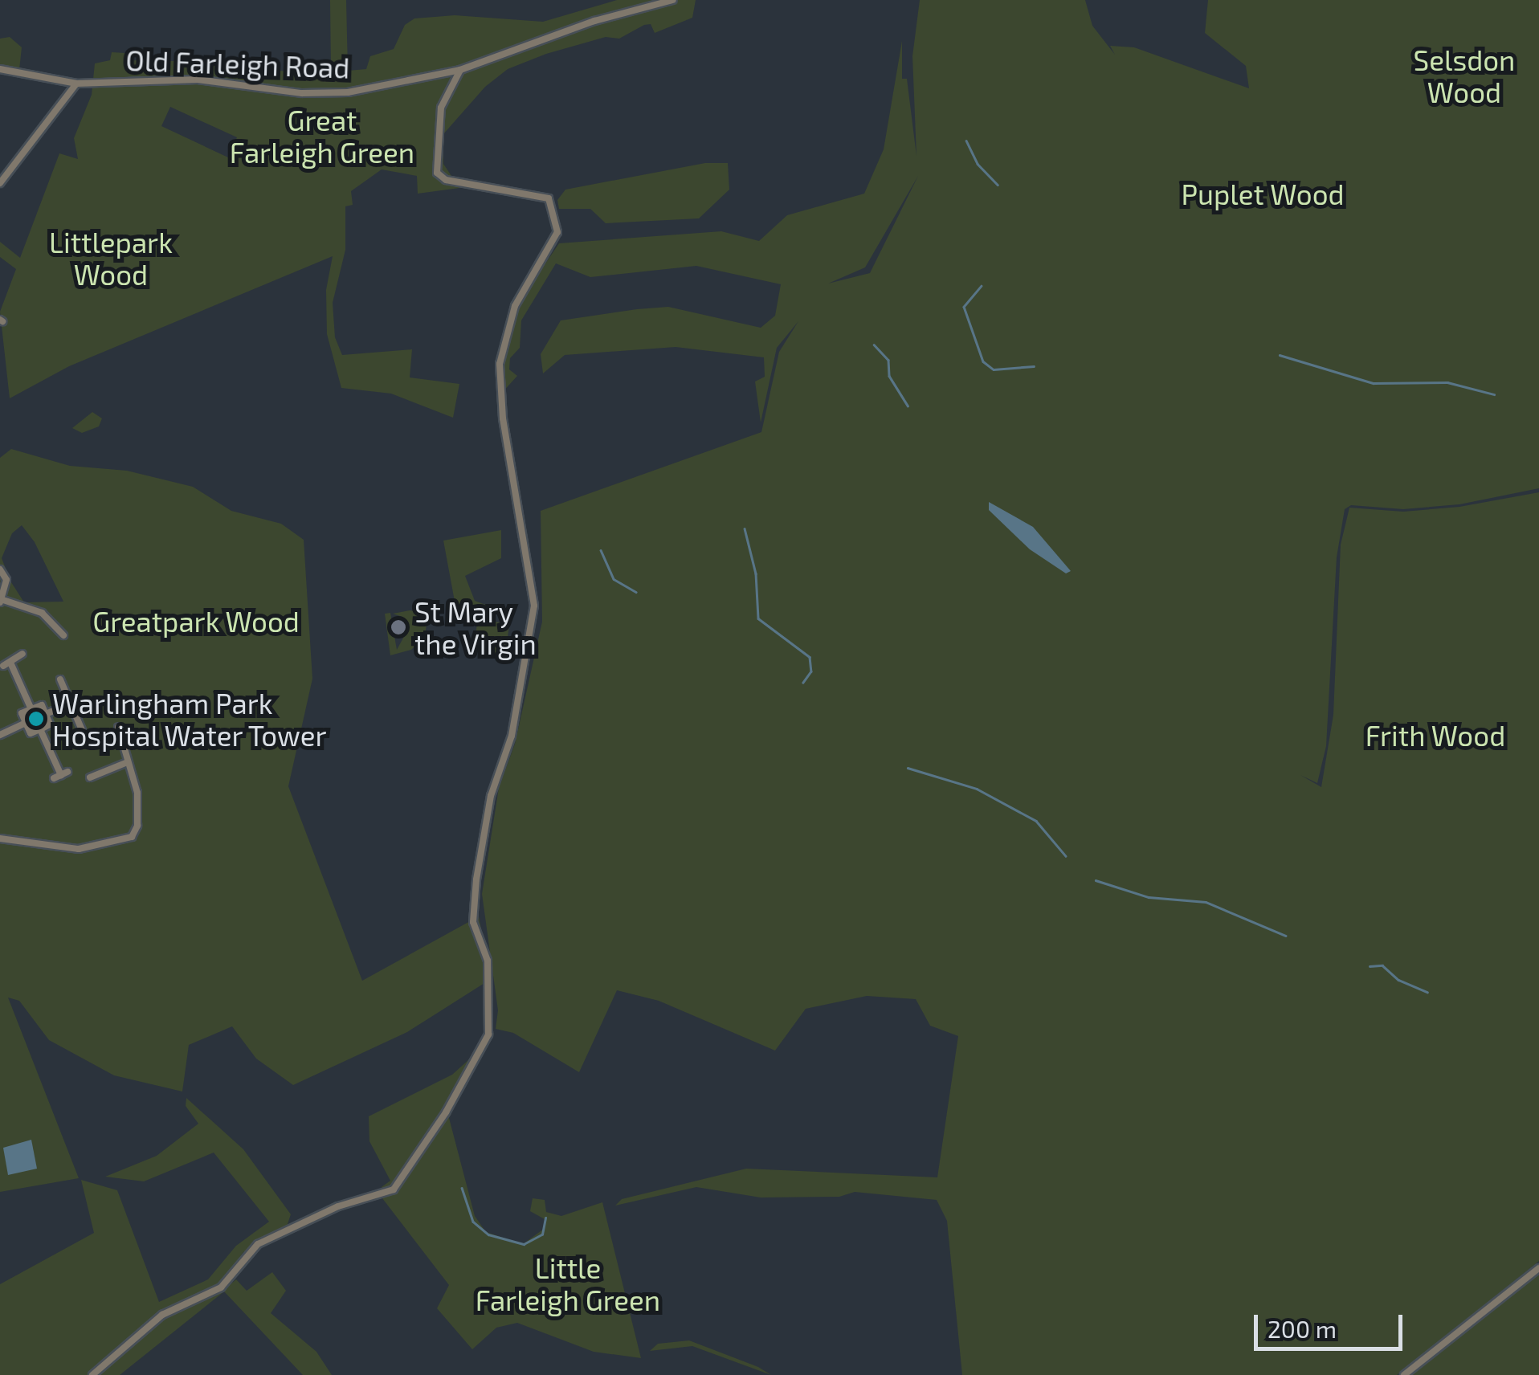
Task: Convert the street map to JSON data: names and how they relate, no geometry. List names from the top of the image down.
{
  "streets": {
    "street": ["Old Farleigh Road"]
  },
  "parks": [
    "Selsdon Wood",
    "Great Farleigh Green",
    "Puplet Wood",
    "Littlepark Wood",
    "Greatpark Wood",
    "Frith Wood",
    "Little Farleigh Green"
  ],
  "places": ["St Mary the Virgin", "Warlingham Park Hospital Water Tower"],
  "scale_bar": "200 m"
}
